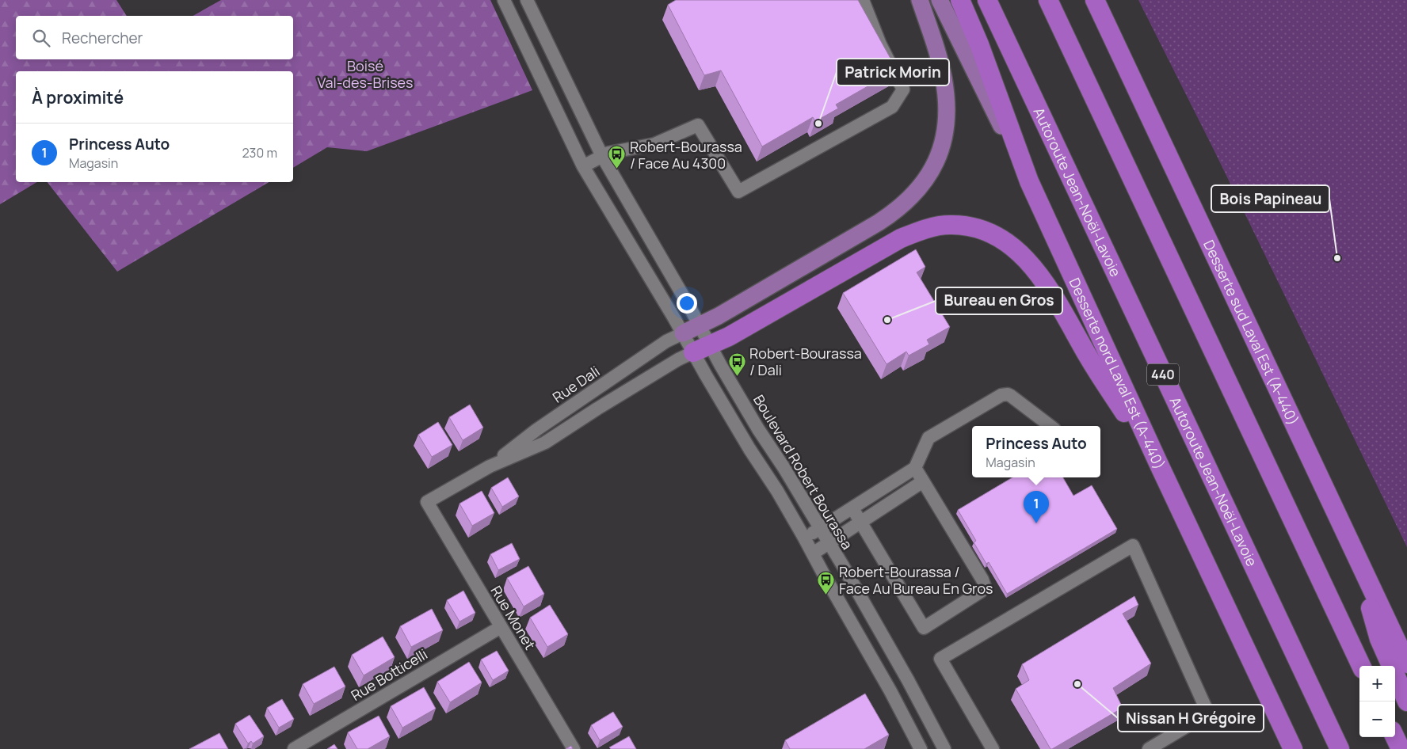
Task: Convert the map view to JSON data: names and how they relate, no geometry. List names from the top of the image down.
{
  "streets": {
    "highway": [
      "Autoroute Jean-Noël-Lavoie",
      "Desserte sud Laval Est (A-440)",
      "Desserte nord Laval Est (A-440)",
      "440"
    ],
    "street": [
      "Rue Dali",
      "Boulevard Robert Bourassa",
      "Rue Monet",
      "Rue Botticelli"
    ]
  },
  "crossings": [
    ["Rue Dali", "Boulevard Robert Bourassa"],
    ["Rue Dali", "Rue Monet"],
    ["Rue Monet", "Rue Botticelli"]
  ],
  "parks": ["Boisé Val-des-Brises"],
  "places": {
    "other": [
      "Patrick Morin",
      "Bois Papineau",
      "Bureau en Gros",
      "Nissan H Grégoire"
    ],
    "bus stop": ["Robert-Bourassa / Face Au 4300", "Robert-Bourassa / Dali", "Robert-Bourassa / Face Au Bureau En Gros"]
  },
  "page": {
    "search": "Rechercher",
    "heading": "À proximité",
    "list": [
      {
        "mark": "1",
        "name": "Princess Auto",
        "note": "Magasin",
        "value": "230 m"
      }
    ],
    "popup": ["Princess Auto", "Magasin"],
    "pins": "1",
    "map_buttons": ["+", "−"]
  }
}
